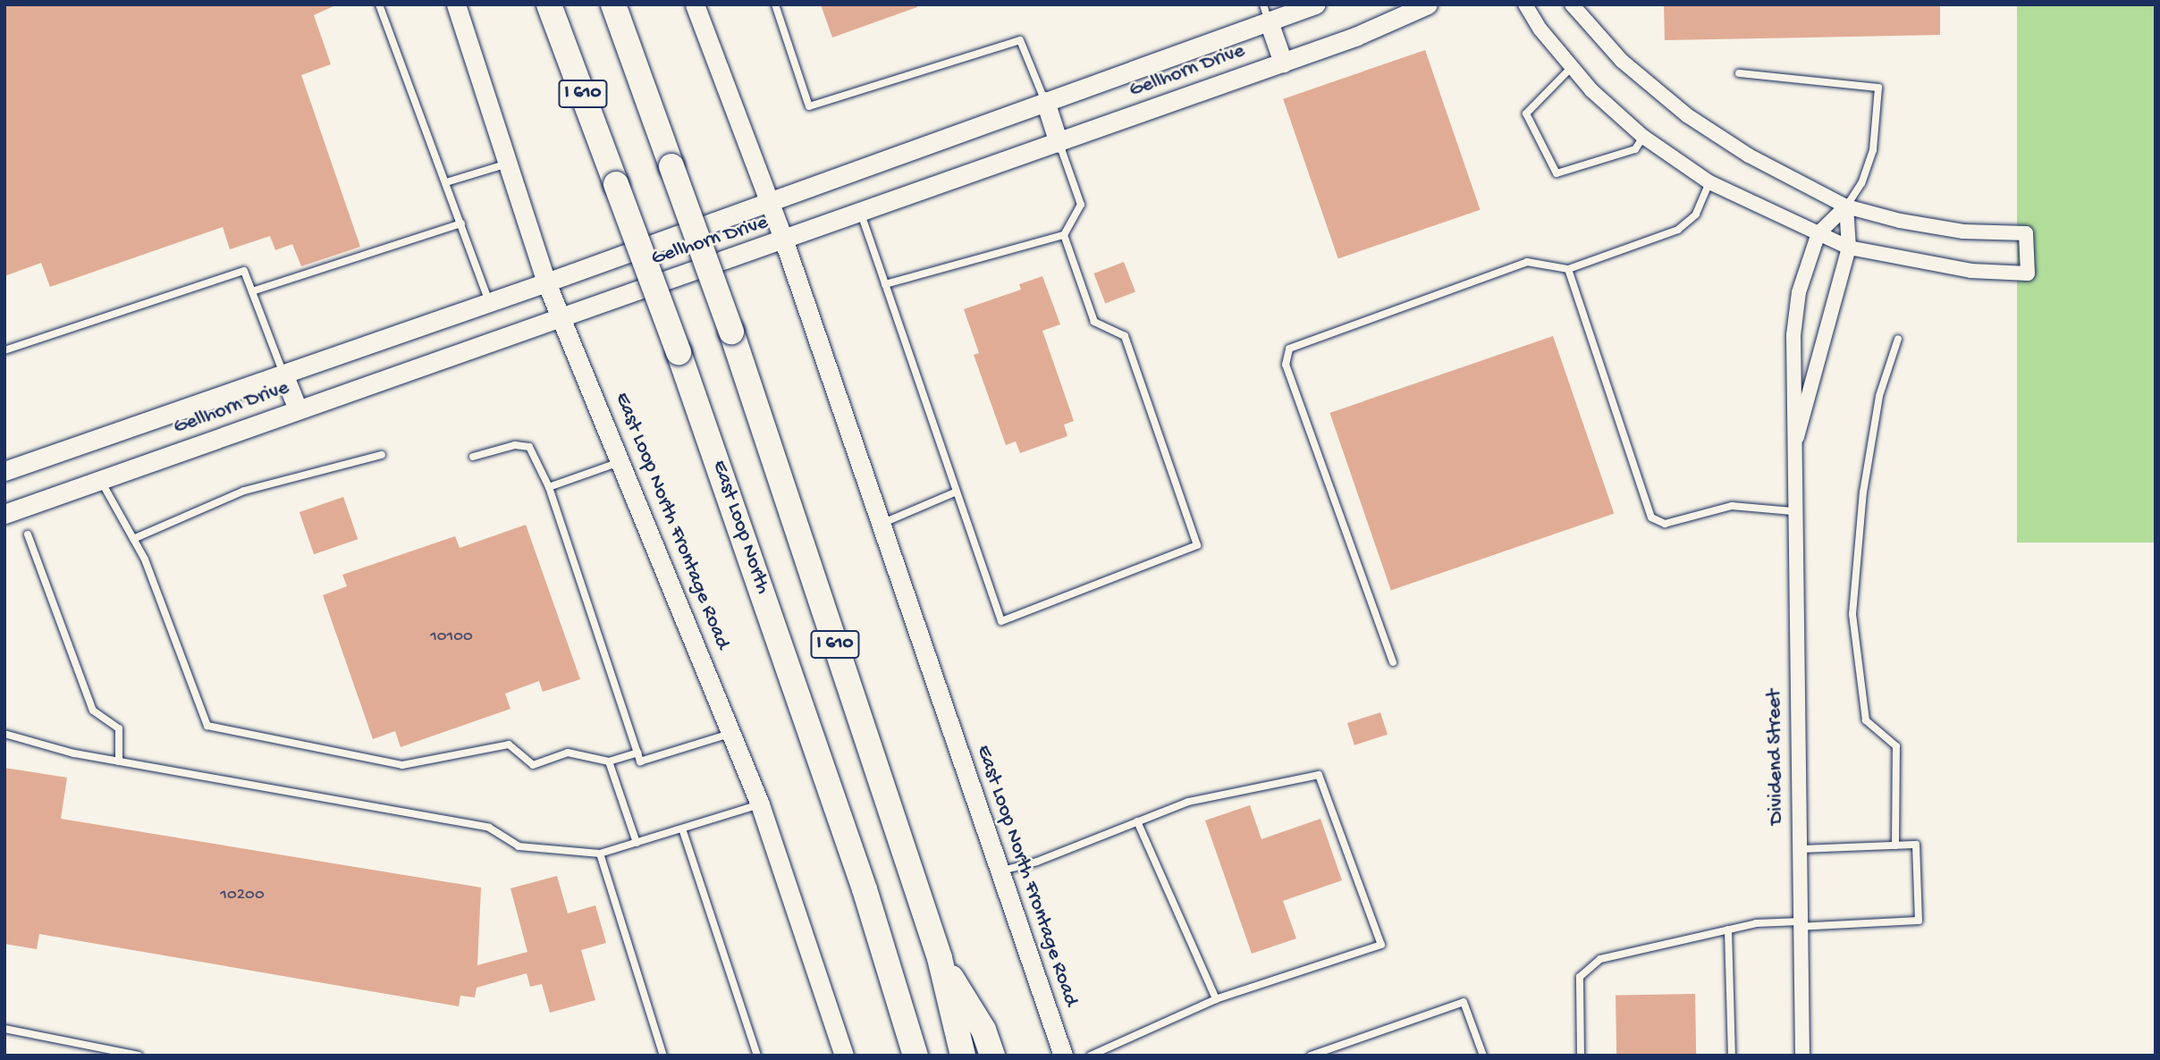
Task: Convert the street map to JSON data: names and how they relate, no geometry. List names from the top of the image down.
{
  "streets": {
    "highway": ["I 610", "East Loop North"],
    "main road": ["Gellhorn Drive", "East Loop North Frontage Road"],
    "street": ["Dividend Street"]
  },
  "crossings": [
    ["Gellhorn Drive", "East Loop North Frontage Road"]
  ],
  "house_numbers": ["10100", "10200"]
}
